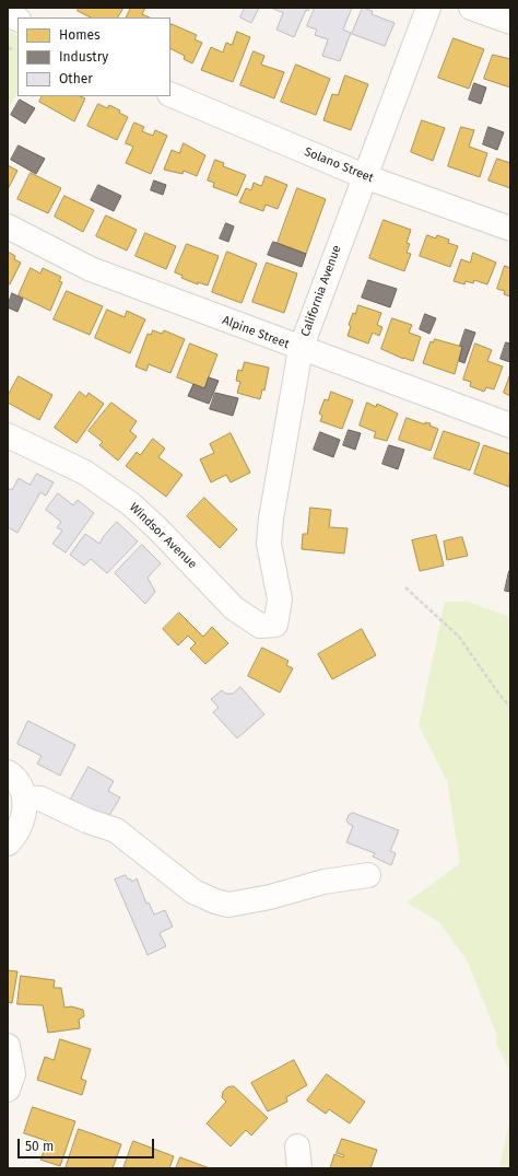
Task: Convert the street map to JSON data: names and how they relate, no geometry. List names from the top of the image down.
{
  "streets": {
    "street": [
      "Solano Street",
      "California Avenue",
      "Alpine Street",
      "Windsor Avenue"
    ]
  },
  "crossings": [
    ["Solano Street", "California Avenue"],
    ["California Avenue", "Alpine Street"],
    ["California Avenue", "Windsor Avenue"]
  ],
  "legend": ["Homes", "Industry", "Other"],
  "scale_bar": "50 m"
}
